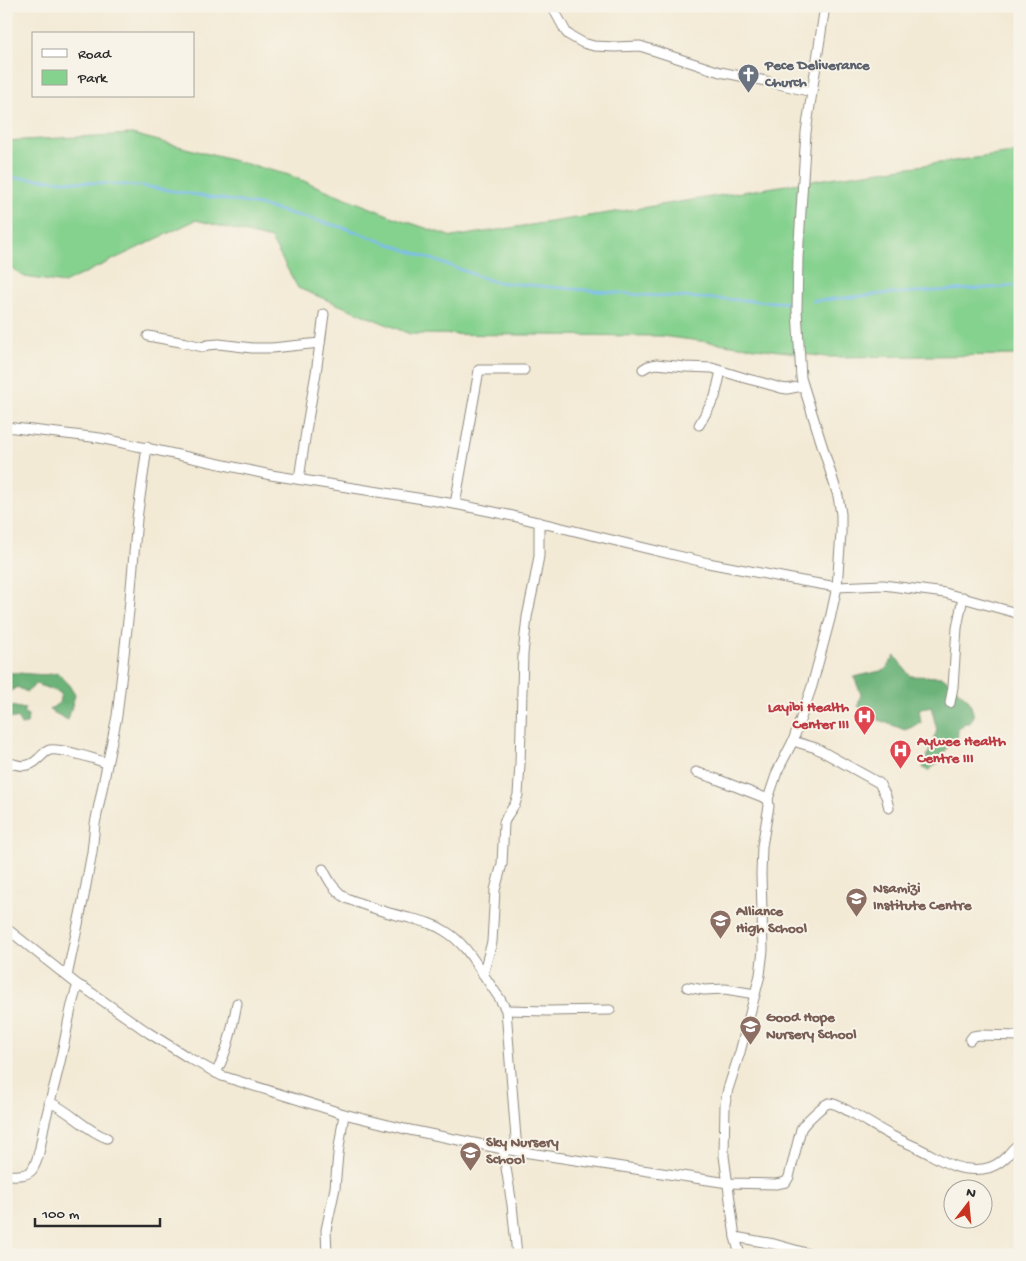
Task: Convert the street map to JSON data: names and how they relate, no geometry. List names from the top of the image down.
{
  "places": {
    "church": ["Pece Deliverance Church"],
    "hospital": ["Layibi Health Center III", "Aywee Health Centre III"],
    "school or university": [
      "Nsamizi Institute Centre",
      "Alliance High School",
      "Good Hope Nursery School",
      "Sky Nursery School"
    ]
  },
  "legend": ["Road", "Park"],
  "scale_bar": "100 m",
  "north": "top"
}
